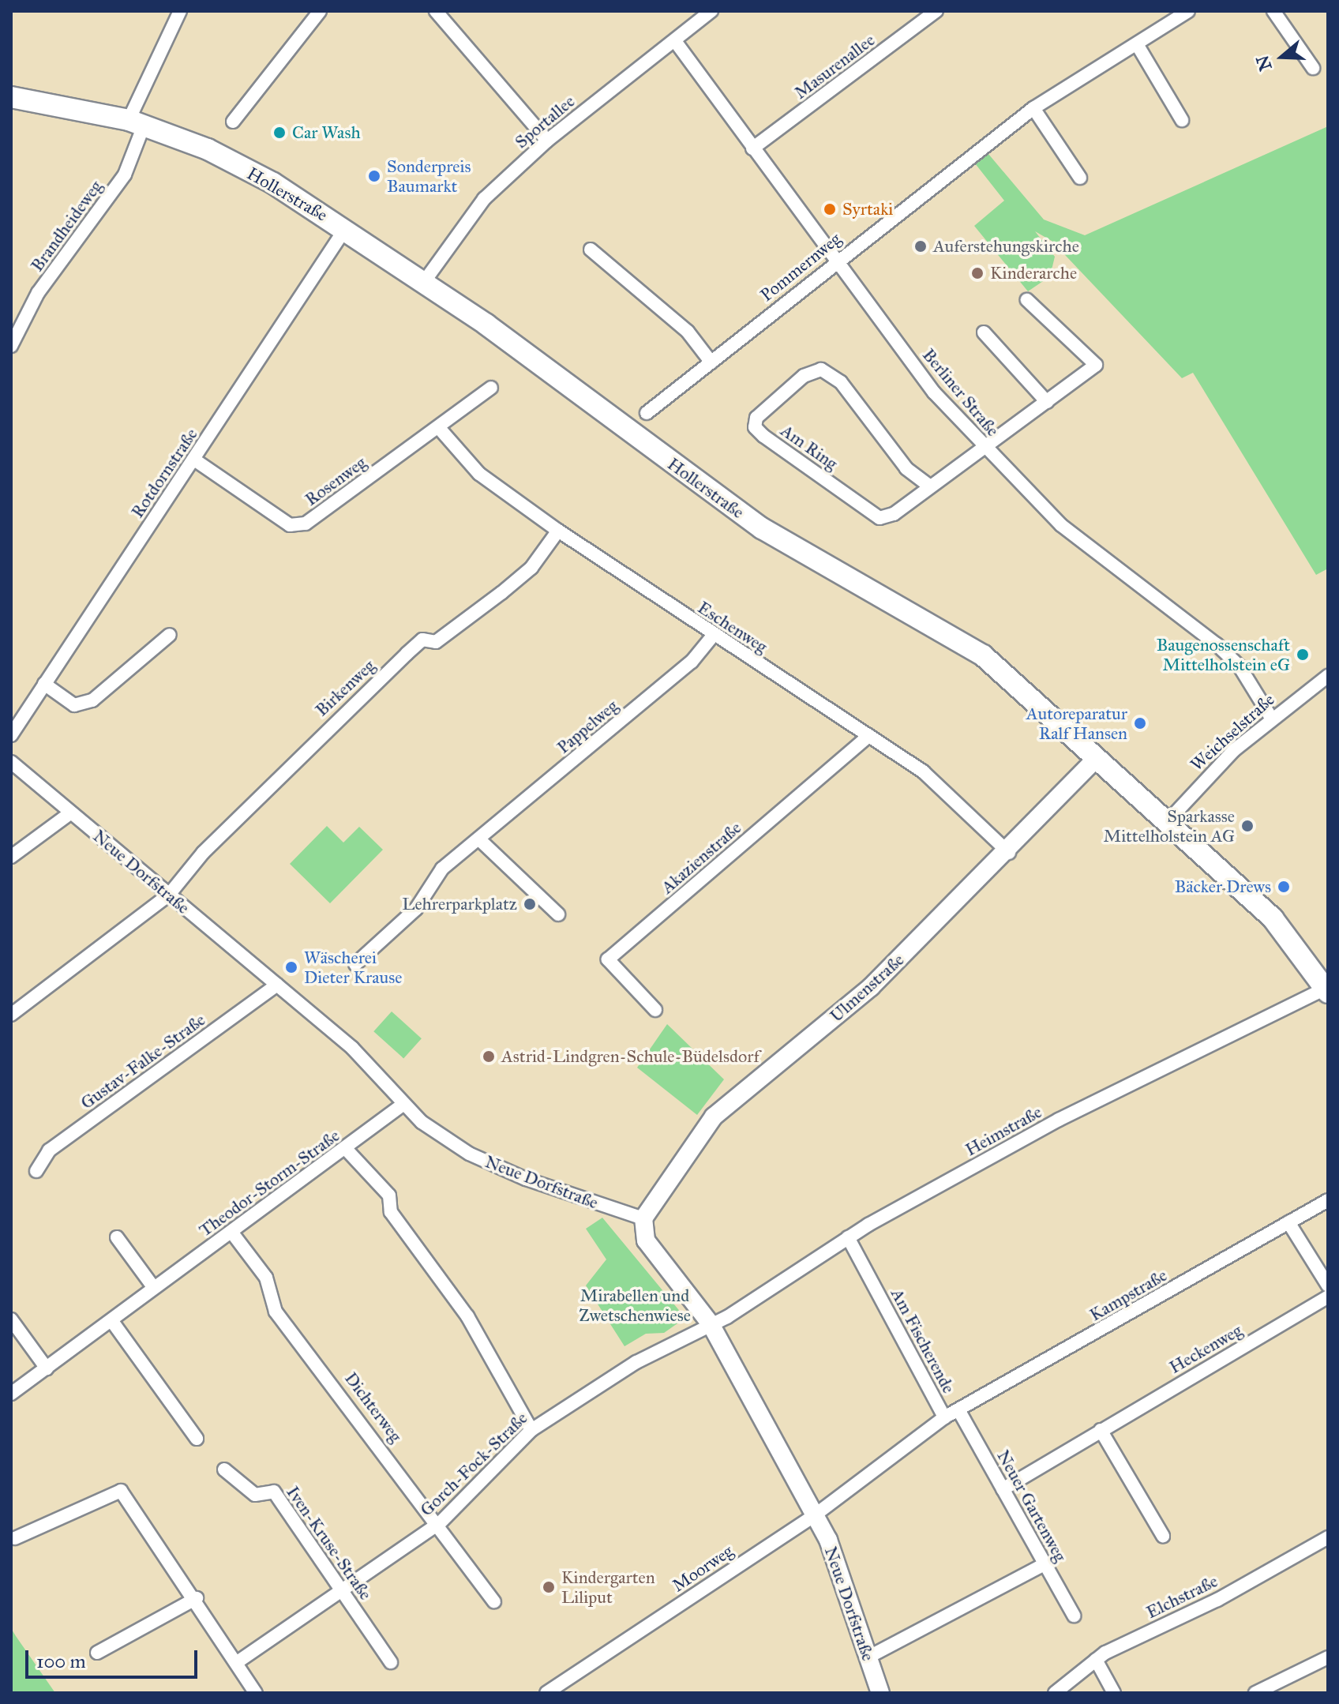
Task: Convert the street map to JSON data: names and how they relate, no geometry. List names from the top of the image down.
{
  "streets": {
    "main road": ["Hollerstraße"],
    "street": [
      "Masurenallee",
      "Sportallee",
      "Brandheideweg",
      "Pommernweg",
      "Berliner Straße",
      "Am Ring",
      "Rotdornstraße",
      "Rosenweg",
      "Eschenweg",
      "Birkenweg",
      "Pappelweg",
      "Weichselstraße",
      "Akazienstraße",
      "Neue Dorfstraße",
      "Ulmenstraße",
      "Gustav-Falke-Straße",
      "Heimstraße",
      "Theodor-Storm-Straße",
      "Kampstraße",
      "Am Fischerende",
      "Heckenweg",
      "Dichterweg",
      "Gorch-Fock-Straße",
      "Neuer Gartenweg",
      "Iven-Kruse-Straße",
      "Moorweg",
      "Elchstraße"
    ]
  },
  "crossings": [
    ["Masurenallee", "Berliner Straße"],
    ["Sportallee", "Hollerstraße"],
    ["Sportallee", "Berliner Straße"],
    ["Hollerstraße", "Brandheideweg"],
    ["Hollerstraße", "Rotdornstraße"],
    ["Hollerstraße", "Weichselstraße"],
    ["Hollerstraße", "Ulmenstraße"],
    ["Hollerstraße", "Heimstraße"],
    ["Pommernweg", "Berliner Straße"],
    ["Berliner Straße", "Am Ring"],
    ["Berliner Straße", "Weichselstraße"],
    ["Rotdornstraße", "Rosenweg"],
    ["Rosenweg", "Eschenweg"],
    ["Eschenweg", "Birkenweg"],
    ["Eschenweg", "Pappelweg"],
    ["Eschenweg", "Akazienstraße"],
    ["Eschenweg", "Ulmenstraße"],
    ["Birkenweg", "Neue Dorfstraße"],
    ["Neue Dorfstraße", "Ulmenstraße"],
    ["Neue Dorfstraße", "Gustav-Falke-Straße"],
    ["Neue Dorfstraße", "Heimstraße"],
    ["Neue Dorfstraße", "Theodor-Storm-Straße"],
    ["Neue Dorfstraße", "Am Fischerende"],
    ["Neue Dorfstraße", "Gorch-Fock-Straße"],
    ["Neue Dorfstraße", "Moorweg"],
    ["Heimstraße", "Am Fischerende"],
    ["Heimstraße", "Gorch-Fock-Straße"],
    ["Theodor-Storm-Straße", "Dichterweg"],
    ["Kampstraße", "Am Fischerende"],
    ["Kampstraße", "Neuer Gartenweg"],
    ["Am Fischerende", "Moorweg"],
    ["Heckenweg", "Neuer Gartenweg"],
    ["Dichterweg", "Gorch-Fock-Straße"],
    ["Gorch-Fock-Straße", "Iven-Kruse-Straße"]
  ],
  "parks": ["Mirabellen und Zwetschenwiese"],
  "places": [
    "Car Wash",
    "Sonderpreis Baumarkt",
    "Syrtaki",
    "Auferstehungskirche",
    "Kinderarche",
    "Baugenossenschaft Mittelholstein eG",
    "Autoreparatur Ralf Hansen",
    "Sparkasse Mittelholstein AG",
    "Bäcker Drews",
    "Lehrerparkplatz",
    "Wäscherei Dieter Krause",
    "Astrid-Lindgren-Schule-Büdelsdorf",
    "Kindergarten Liliput"
  ],
  "scale_bar": "100 m",
  "north": "left"
}
